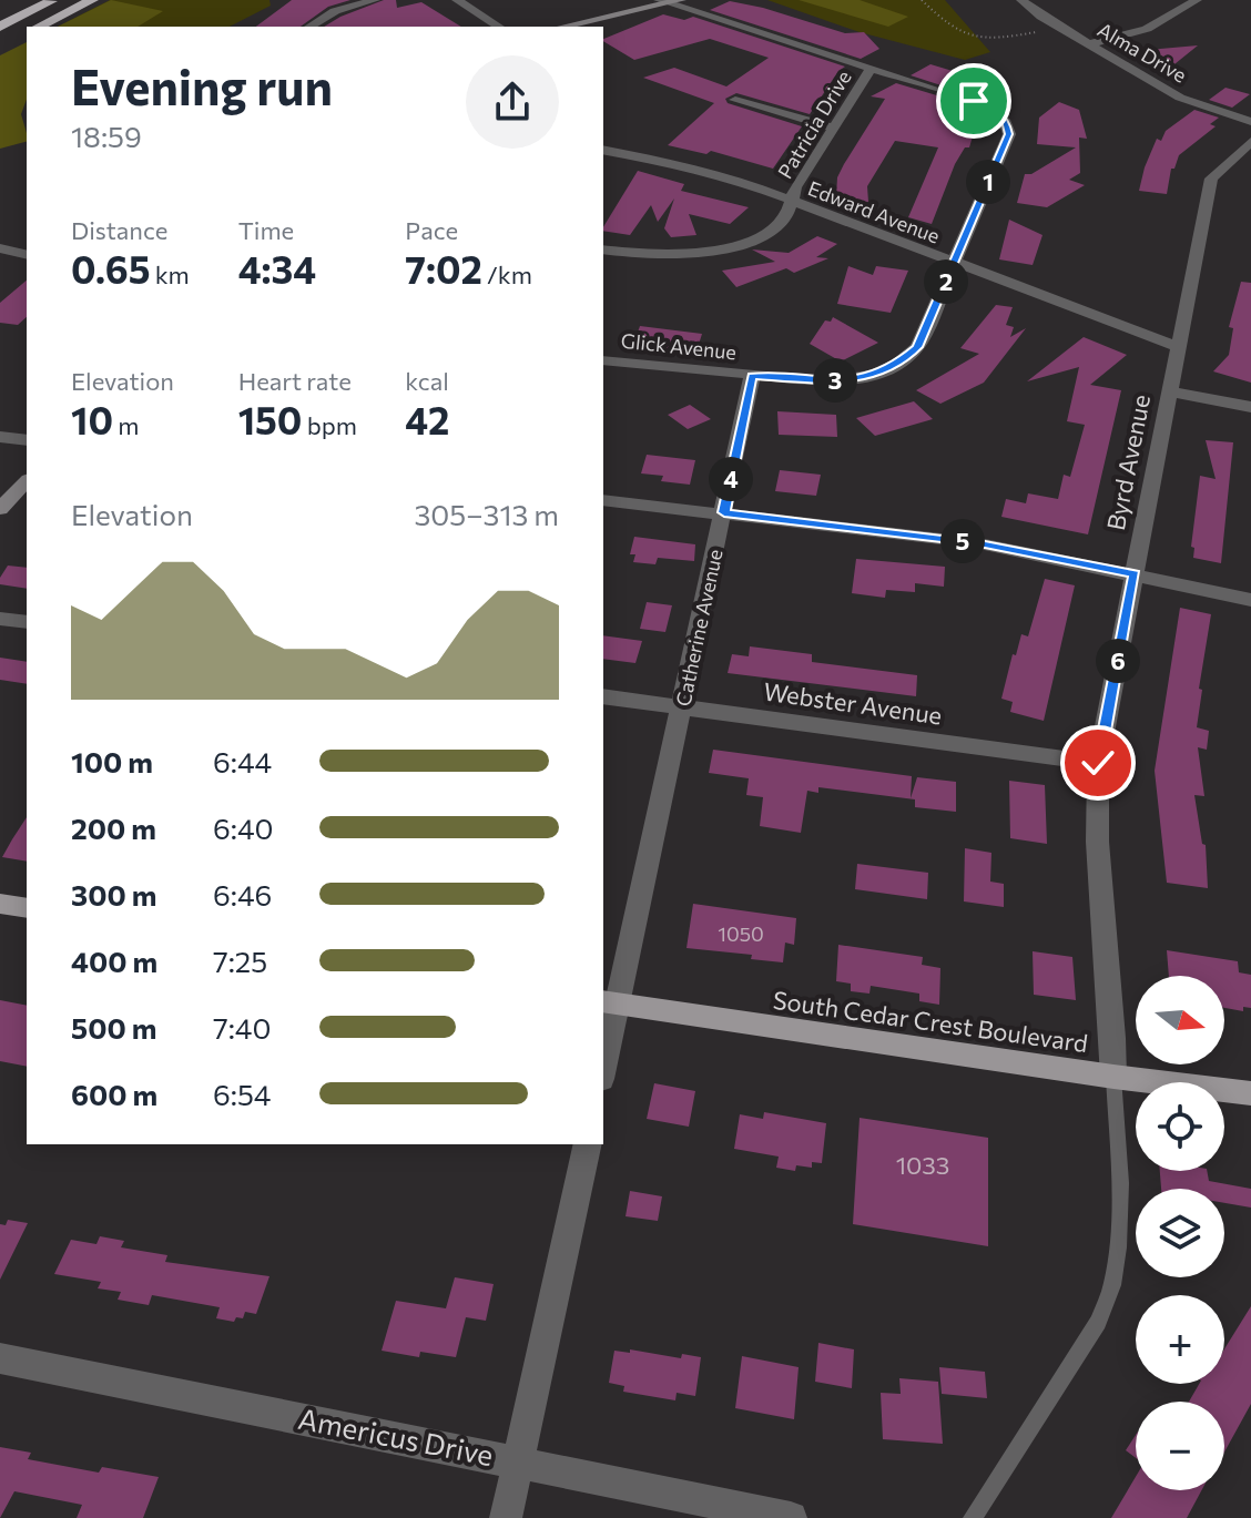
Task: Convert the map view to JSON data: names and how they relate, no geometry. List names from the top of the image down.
{
  "streets": {
    "main road": ["South Cedar Crest Boulevard"],
    "street": [
      "Alma Drive",
      "Patricia Drive",
      "Edward Avenue",
      "Glick Avenue",
      "Byrd Avenue",
      "Catherine Avenue",
      "Webster Avenue",
      "Americus Drive"
    ]
  },
  "crossings": [
    ["Patricia Drive", "Edward Avenue"],
    ["Edward Avenue", "Byrd Avenue"],
    ["Glick Avenue", "Catherine Avenue"],
    ["Byrd Avenue", "Webster Avenue"],
    ["Byrd Avenue", "South Cedar Crest Boulevard"],
    ["Catherine Avenue", "Webster Avenue"],
    ["Catherine Avenue", "South Cedar Crest Boulevard"]
  ],
  "house_numbers": ["1050", "1033"],
  "north": "right",
  "page": {
    "heading": ["Evening run", "18:59"],
    "pins": [
      "1",
      "2",
      "3",
      "4",
      "5",
      "6"
    ],
    "stats": [
      ["Distance", "0.65 km"],
      ["Time", "4:34"],
      ["Pace", "7:02 /km"],
      ["Elevation", "10 m"],
      ["Heart rate", "150 bpm"],
      ["kcal", "42"]
    ],
    "chart": ["Elevation", "305–313 m"],
    "list": [
      {
        "name": "100 m",
        "note": "6:44"
      },
      {
        "name": "200 m",
        "note": "6:40"
      },
      {
        "name": "300 m",
        "note": "6:46"
      },
      {
        "name": "400 m",
        "note": "7:25"
      },
      {
        "name": "500 m",
        "note": "7:40"
      },
      {
        "name": "600 m",
        "note": "6:54"
      }
    ],
    "map_buttons": ["+", "−"]
  }
}
